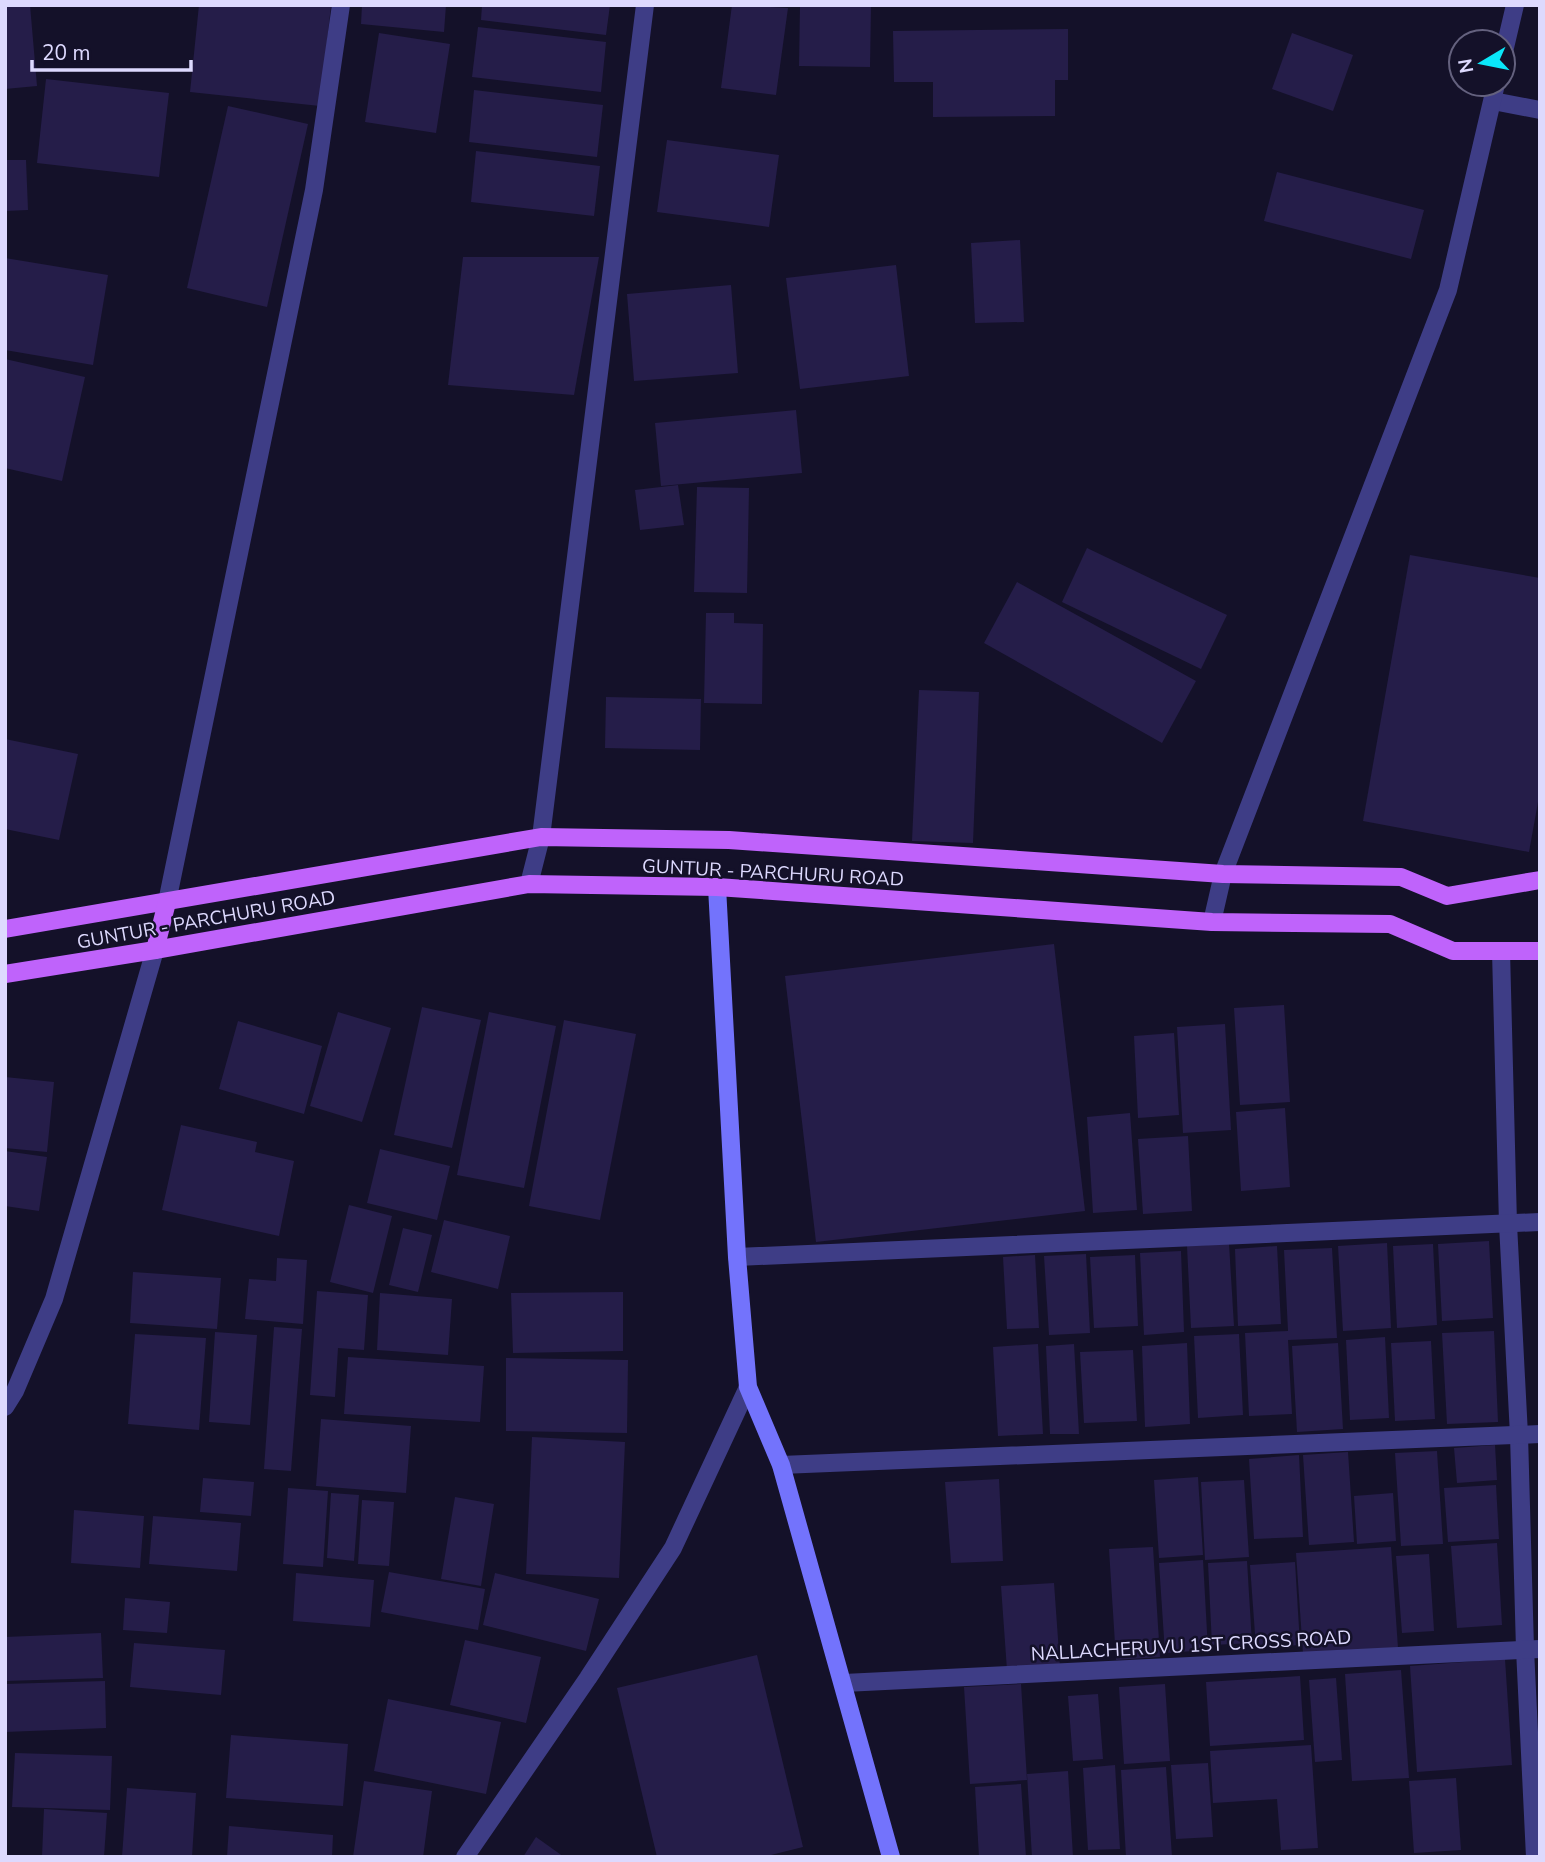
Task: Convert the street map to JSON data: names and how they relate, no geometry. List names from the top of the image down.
{
  "streets": {
    "main road": ["GUNTUR - PARCHURU ROAD"],
    "street": ["NALLACHERUVU 1ST CROSS ROAD"]
  },
  "scale_bar": "20 m",
  "north": "left"
}
